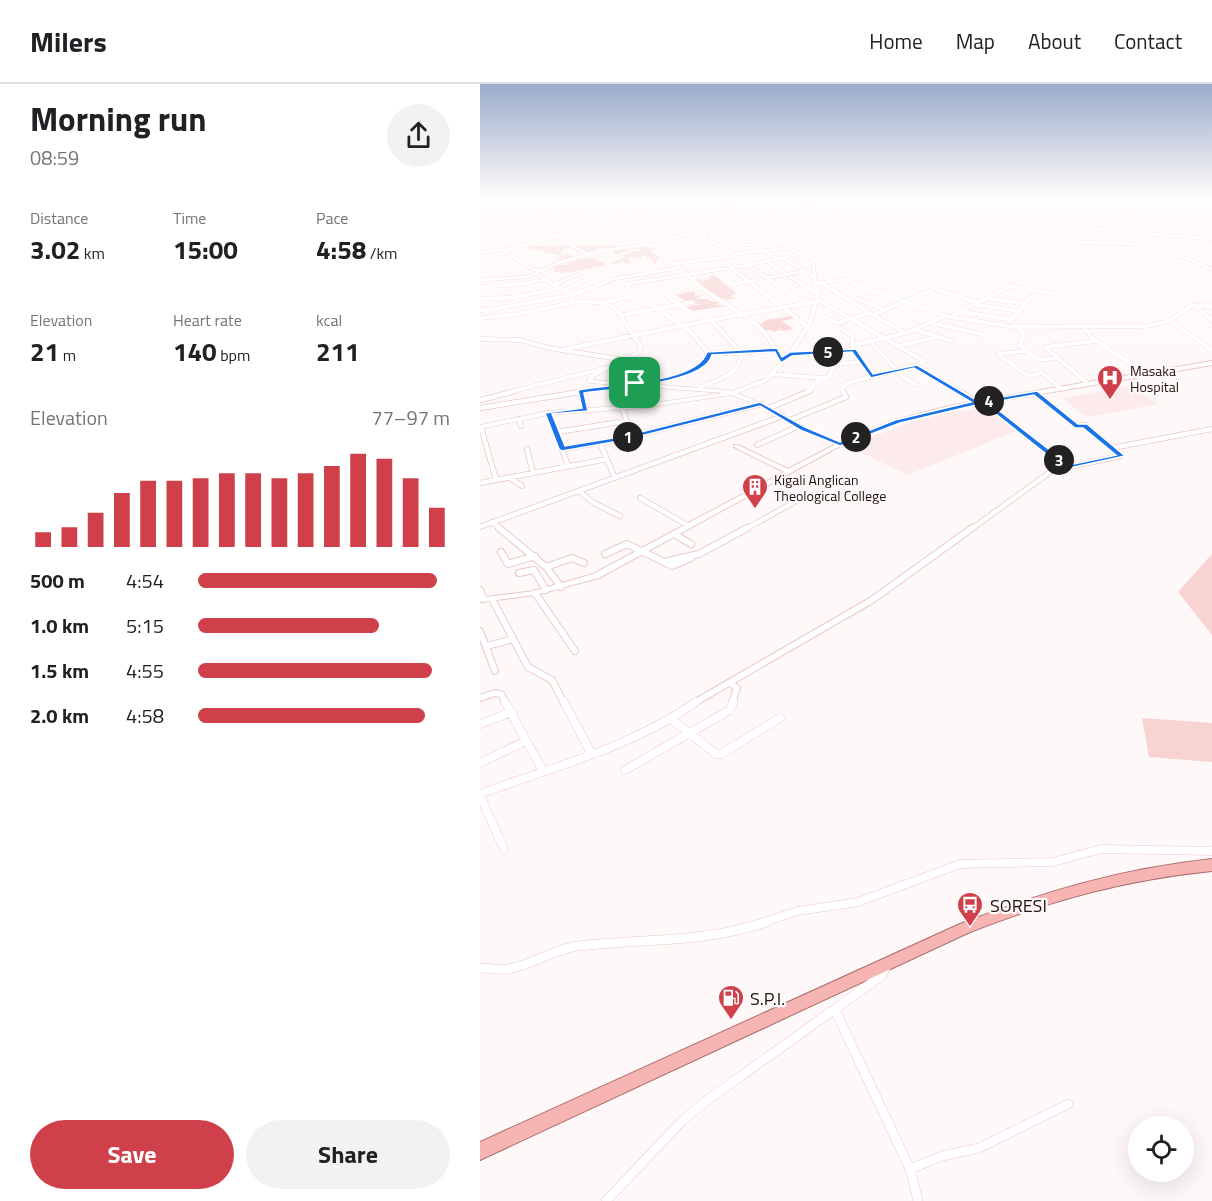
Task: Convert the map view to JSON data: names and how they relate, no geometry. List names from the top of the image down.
{
  "places": {
    "hospital": ["Masaka Hospital"],
    "building": ["Kigali Anglican Theological College"],
    "bus stop": ["SORESI"],
    "fuel station": ["S.P.I."]
  },
  "page": {
    "header": "Milers",
    "nav": [
      "Home",
      "Map",
      "About",
      "Contact"
    ],
    "heading": ["Morning run", "08:59"],
    "stats": [
      ["Distance", "3.02 km"],
      ["Time", "15:00"],
      ["Pace", "4:58 /km"],
      ["Elevation", "21 m"],
      ["Heart rate", "140 bpm"],
      ["kcal", "211"]
    ],
    "pins": [
      "5",
      "4",
      "1",
      "2",
      "3"
    ],
    "chart": ["Elevation", "77–97 m"],
    "list": [
      {
        "name": "500 m",
        "note": "4:54"
      },
      {
        "name": "1.0 km",
        "note": "5:15"
      },
      {
        "name": "1.5 km",
        "note": "4:55"
      },
      {
        "name": "2.0 km",
        "note": "4:58"
      }
    ],
    "buttons": ["Save", "Share"]
  }
}
